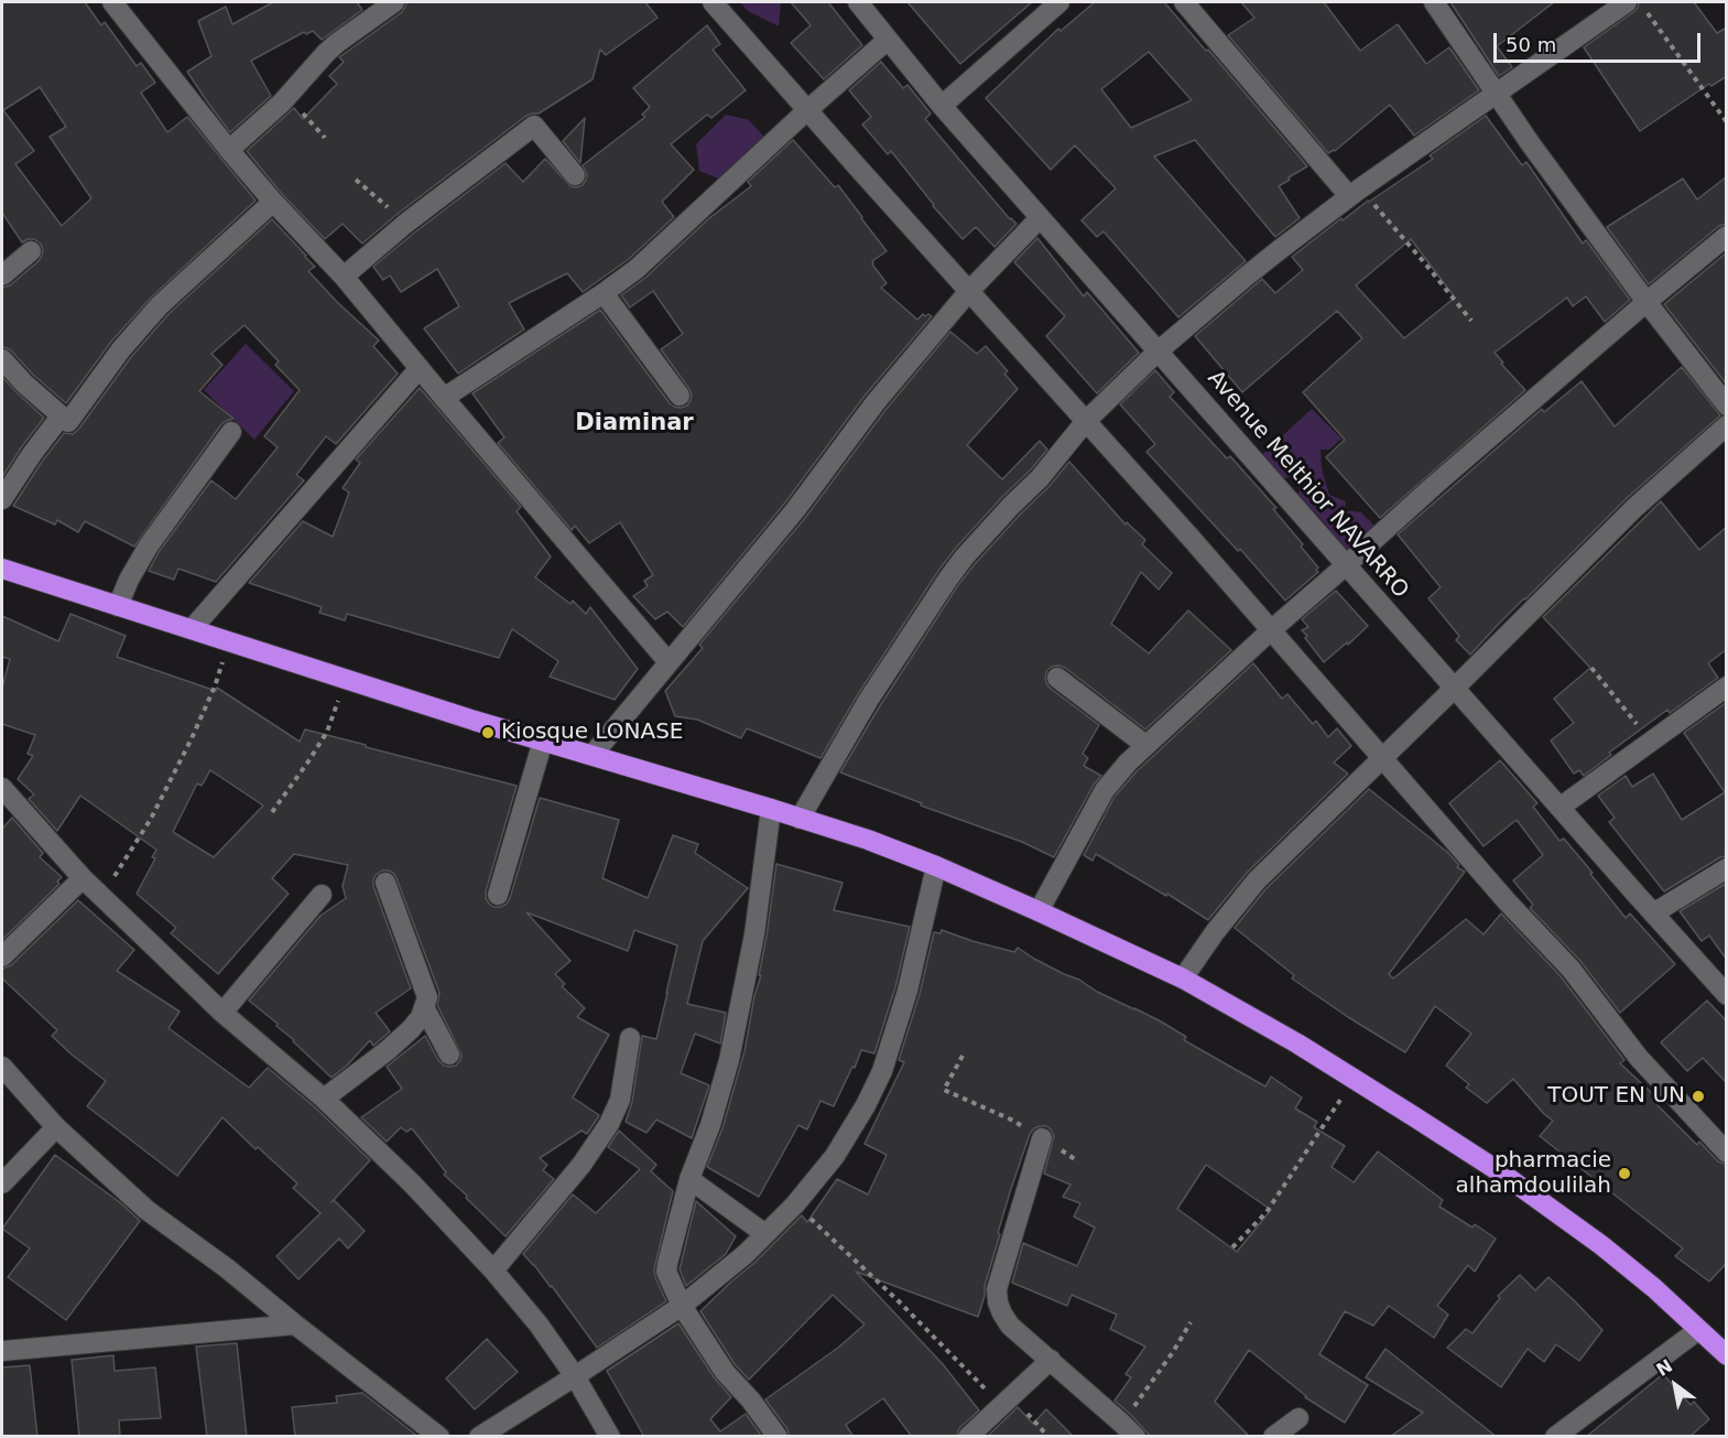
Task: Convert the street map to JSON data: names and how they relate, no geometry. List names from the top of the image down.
{
  "streets": {
    "street": ["Avenue Melthior NAVARRO"]
  },
  "districts": ["Diaminar"],
  "places": ["Kiosque LONASE", "TOUT EN UN", "pharmacie alhamdoulilah"],
  "scale_bar": "50 m",
  "north": "top left"
}
